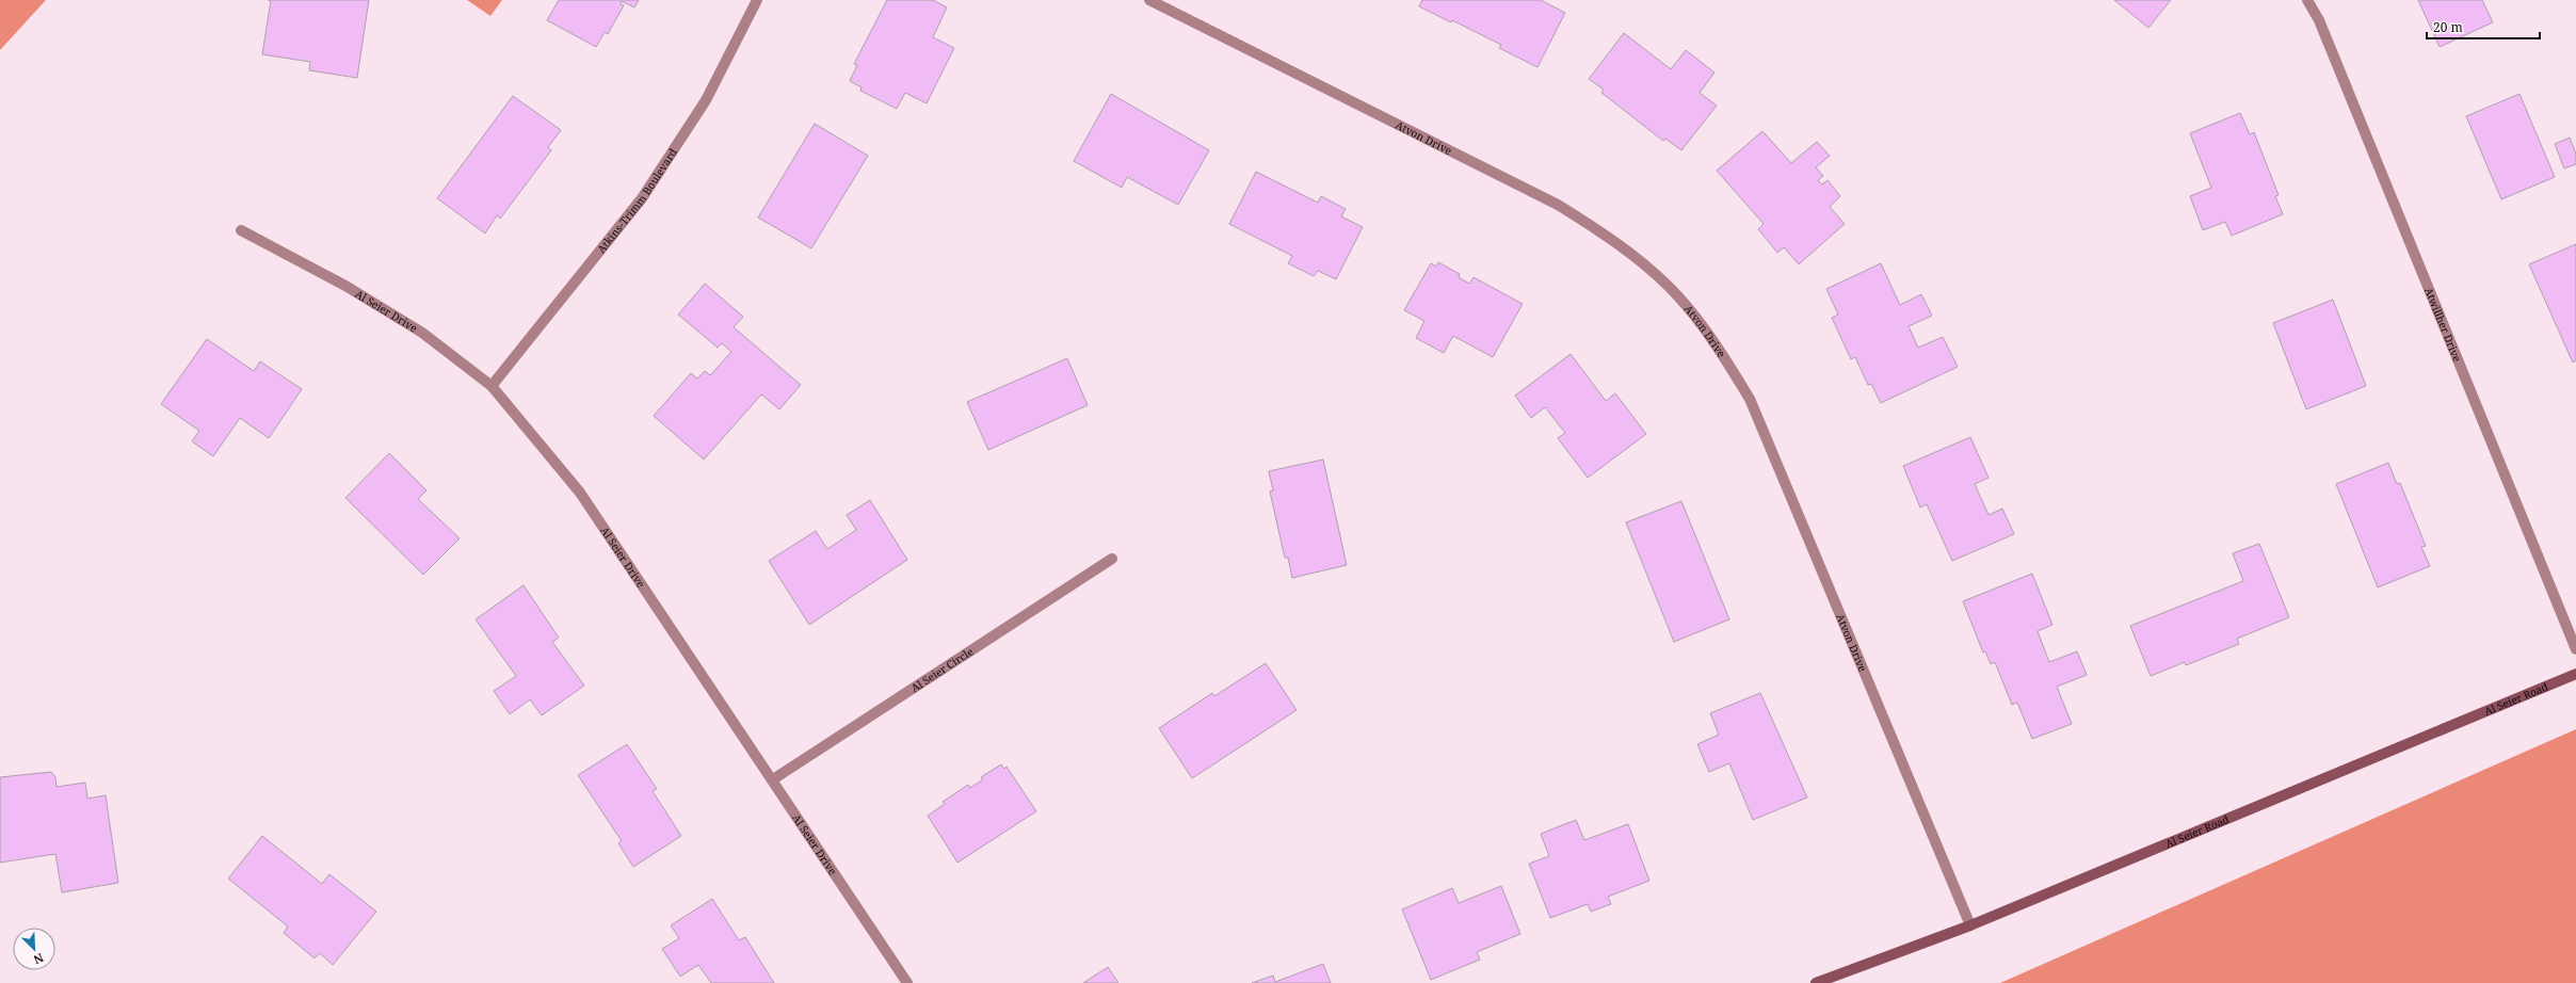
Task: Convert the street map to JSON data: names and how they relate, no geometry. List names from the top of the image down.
{
  "streets": {
    "street": [
      "Atvon Drive",
      "Atkins-Trimm Boulevard",
      "Al Seier Drive",
      "Atwillher Drive",
      "Al Seier Circle",
      "Al Seier Road"
    ]
  },
  "crossings": [
    ["Atvon Drive", "Al Seier Road"],
    ["Atkins-Trimm Boulevard", "Al Seier Drive"],
    ["Al Seier Drive", "Al Seier Circle"]
  ],
  "scale_bar": "20 m",
  "north": "bottom right"
}
